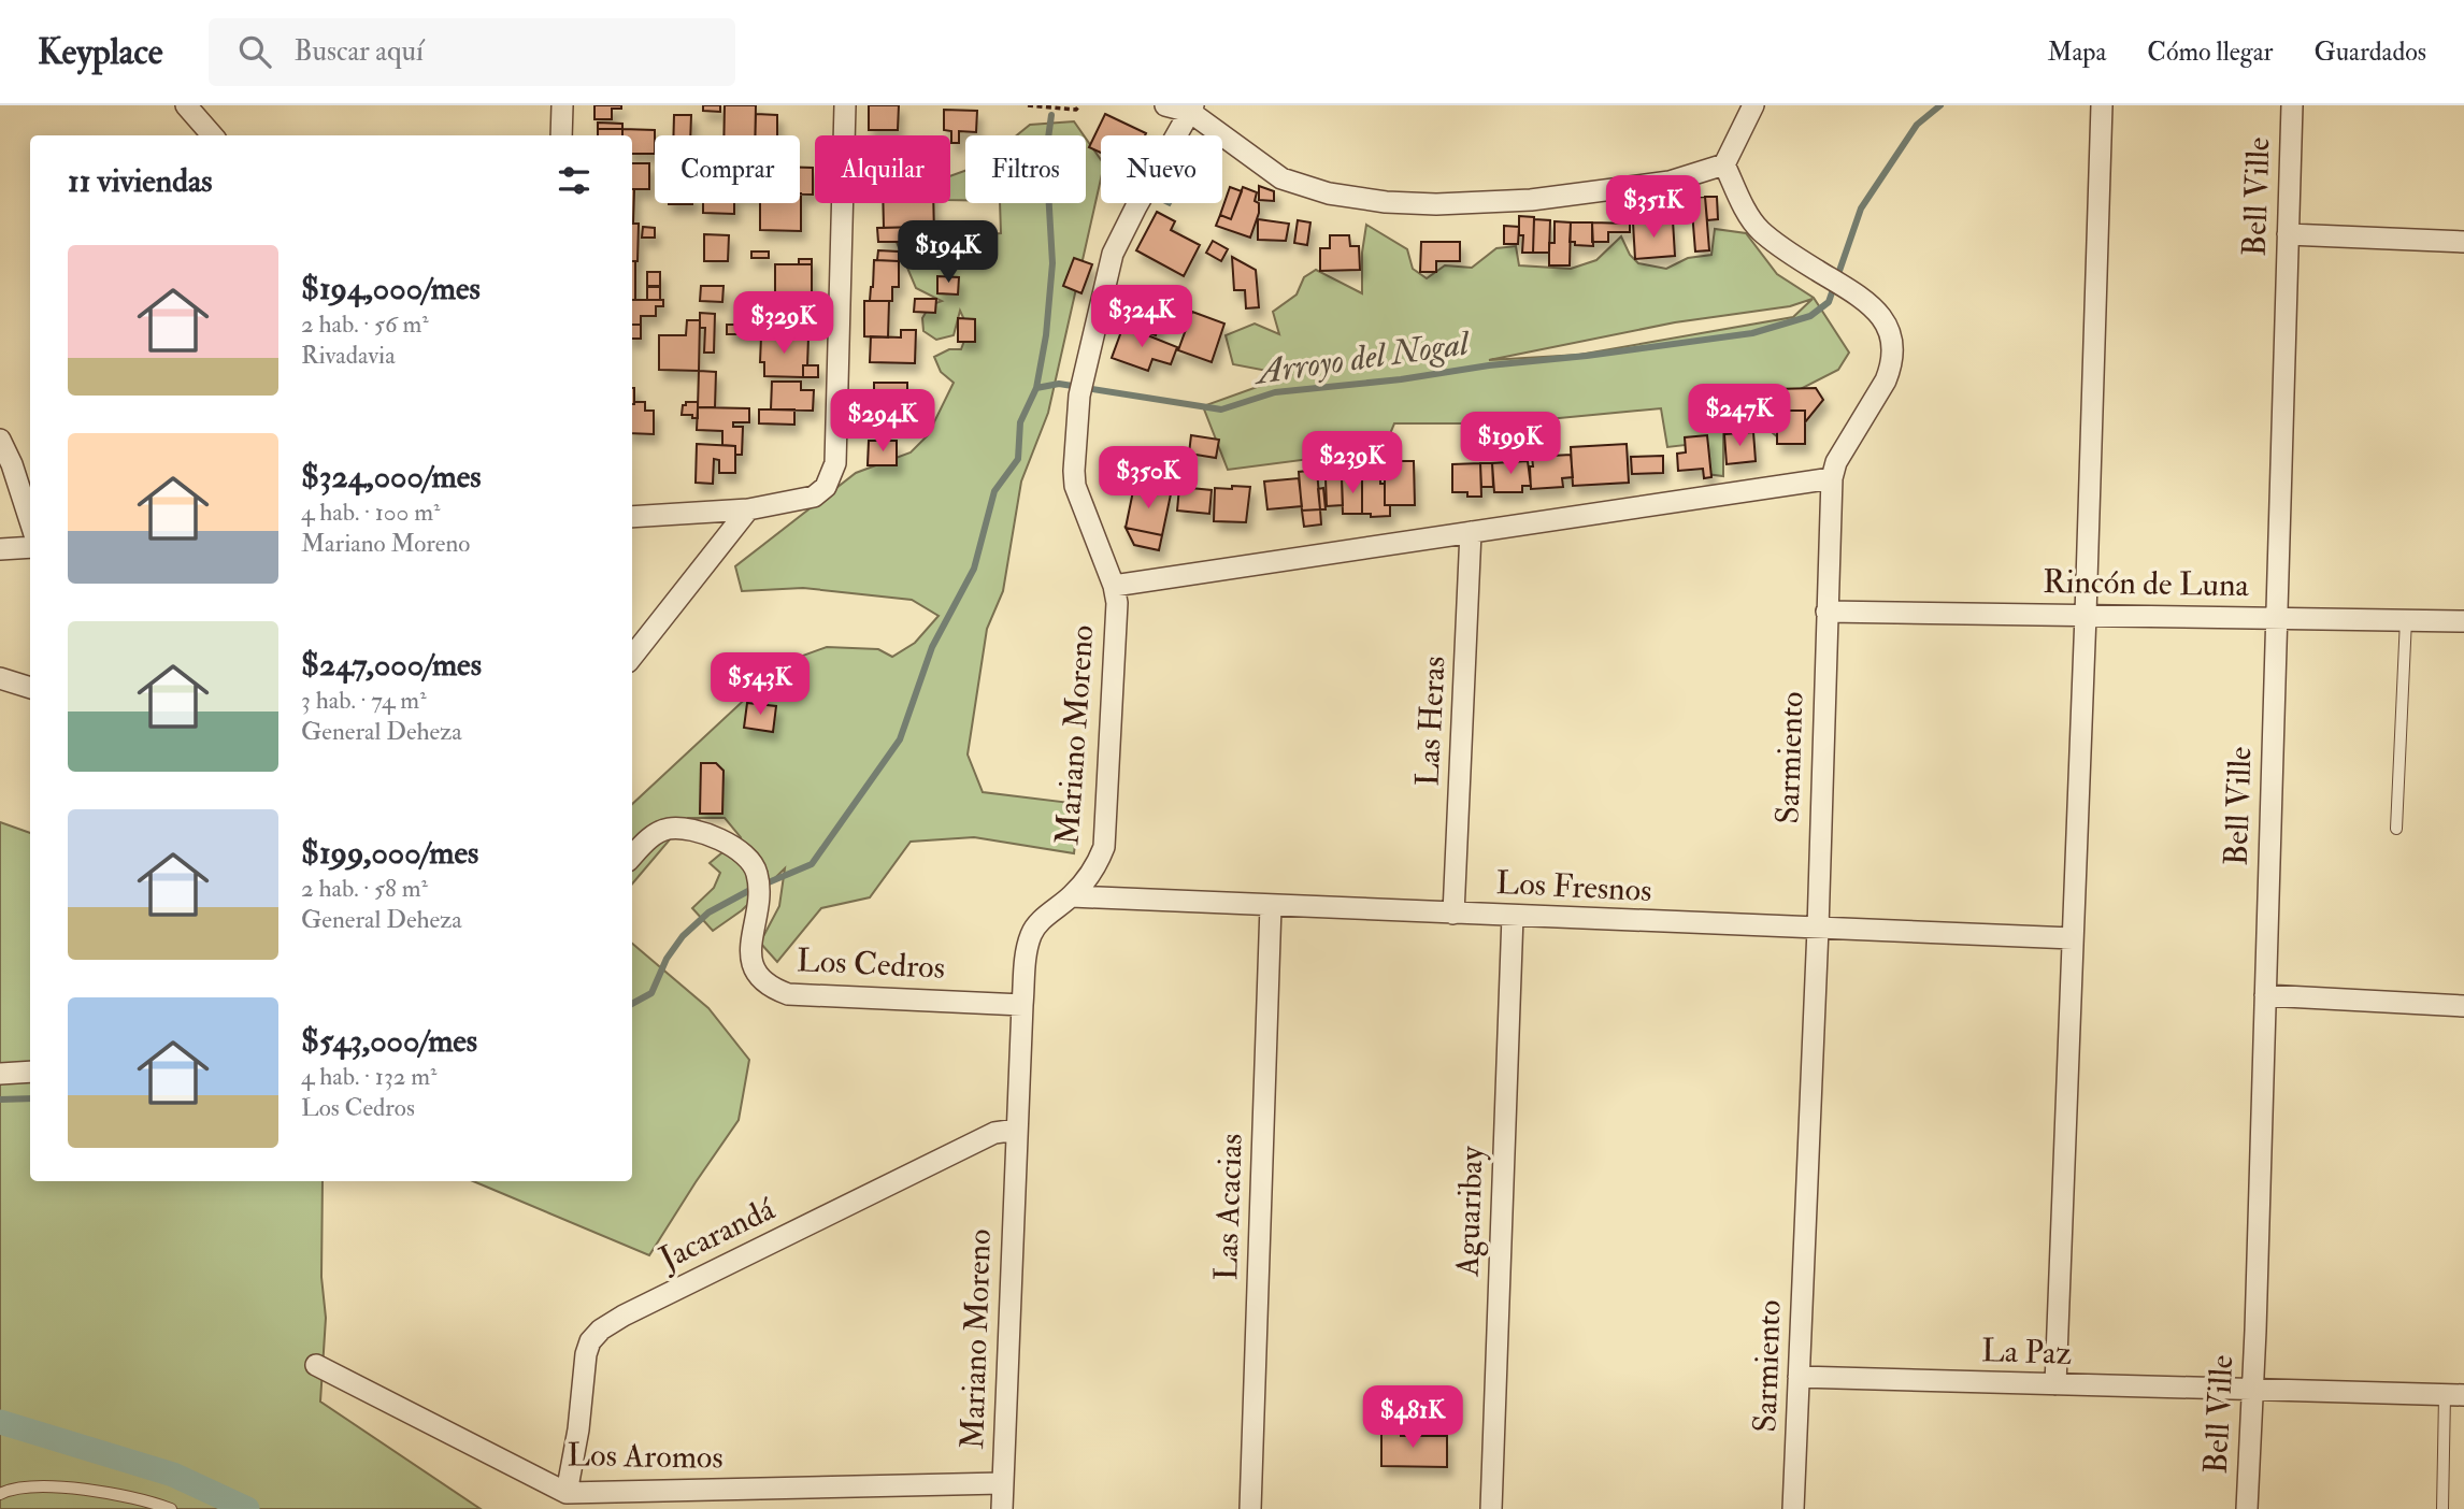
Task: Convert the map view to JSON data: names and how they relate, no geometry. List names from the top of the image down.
{
  "streets": {
    "street": [
      "Bell Ville",
      "Rincón de Luna",
      "Las Heras",
      "Mariano Moreno",
      "Sarmiento",
      "Los Fresnos",
      "Los Cedros",
      "Las Acacias",
      "Aguaribay",
      "Jacarandá",
      "La Paz",
      "Los Aromos"
    ]
  },
  "crossings": [
    ["Bell Ville", "Rincón de Luna"],
    ["Bell Ville", "La Paz"],
    ["Rincón de Luna", "Sarmiento"],
    ["Las Heras", "Los Fresnos"],
    ["Mariano Moreno", "Los Fresnos"],
    ["Mariano Moreno", "Los Cedros"],
    ["Mariano Moreno", "Jacarandá"],
    ["Mariano Moreno", "Los Aromos"],
    ["Sarmiento", "Los Fresnos"],
    ["Sarmiento", "La Paz"],
    ["Los Fresnos", "Las Acacias"],
    ["Los Fresnos", "Aguaribay"],
    ["Jacarandá", "Los Aromos"]
  ],
  "water": ["Arroyo del Nogal"],
  "page": {
    "header": "Keyplace",
    "search": "Buscar aquí",
    "nav": ["Mapa", "Cómo llegar", "Guardados"],
    "chip": [
      "Comprar",
      "Alquilar",
      "Filtros",
      "Nuevo"
    ],
    "heading": "11 viviendas",
    "price": [
      "$351K",
      "$194K",
      "$324K",
      "$329K",
      "$247K",
      "$294K",
      "$199K",
      "$239K",
      "$350K",
      "$543K",
      "$481K"
    ],
    "list": [
      {
        "name": "$194,000/mes",
        "note": "2 hab. · 56 m² · Rivadavia"
      },
      {
        "name": "$324,000/mes",
        "note": "4 hab. · 100 m² · Mariano Moreno"
      },
      {
        "name": "$247,000/mes",
        "note": "3 hab. · 74 m² · General Deheza"
      },
      {
        "name": "$199,000/mes",
        "note": "2 hab. · 58 m² · General Deheza"
      },
      {
        "name": "$543,000/mes",
        "note": "4 hab. · 132 m² · Los Cedros"
      }
    ]
  }
}
